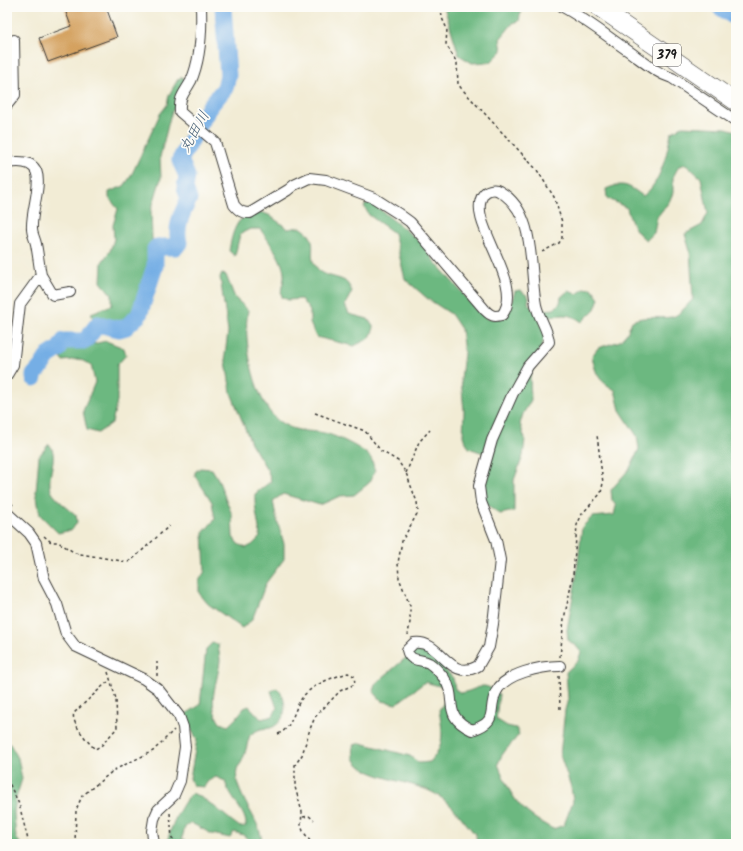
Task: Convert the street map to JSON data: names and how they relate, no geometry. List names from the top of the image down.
{
  "streets": {
    "highway": ["379"]
  },
  "water": ["丸田川"]
}
